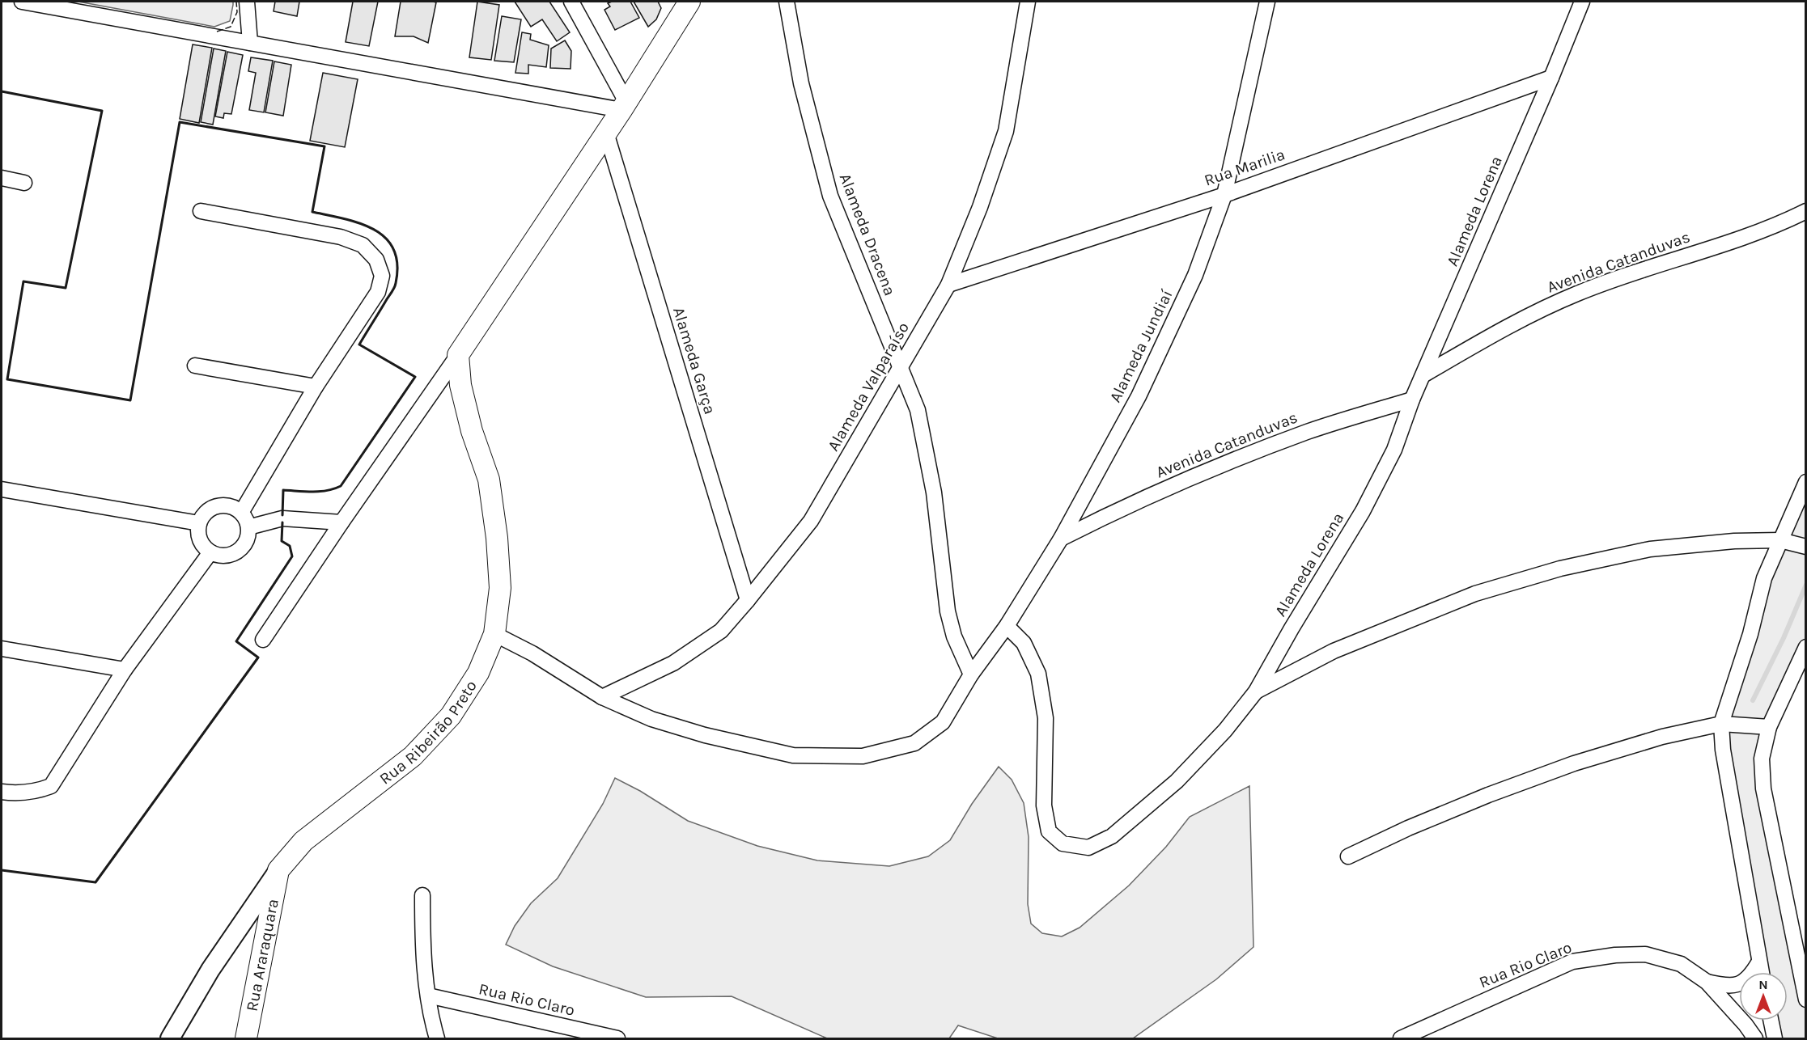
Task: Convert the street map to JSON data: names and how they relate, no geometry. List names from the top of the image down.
{
  "streets": {
    "main road": ["Rua Ribeirão Preto", "Rua Araraquara"],
    "street": [
      "Rua Marilia",
      "Alameda Lorena",
      "Alameda Dracena",
      "Avenida Catanduvas",
      "Alameda Jundiaí",
      "Alameda Garça",
      "Alameda Valparaíso",
      "Rua Rio Claro"
    ]
  },
  "crossings": [
    ["Rua Marilia", "Alameda Lorena"],
    ["Rua Marilia", "Alameda Jundiaí"],
    ["Rua Marilia", "Alameda Valparaíso"],
    ["Alameda Lorena", "Avenida Catanduvas"],
    ["Alameda Lorena", "Alameda Jundiaí"],
    ["Alameda Dracena", "Alameda Jundiaí"],
    ["Alameda Dracena", "Alameda Valparaíso"],
    ["Avenida Catanduvas", "Alameda Jundiaí"],
    ["Alameda Jundiaí", "Alameda Valparaíso"],
    ["Alameda Jundiaí", "Rua Ribeirão Preto"],
    ["Alameda Garça", "Alameda Valparaíso"],
    ["Rua Ribeirão Preto", "Rua Araraquara"]
  ],
  "north": "top"
}
